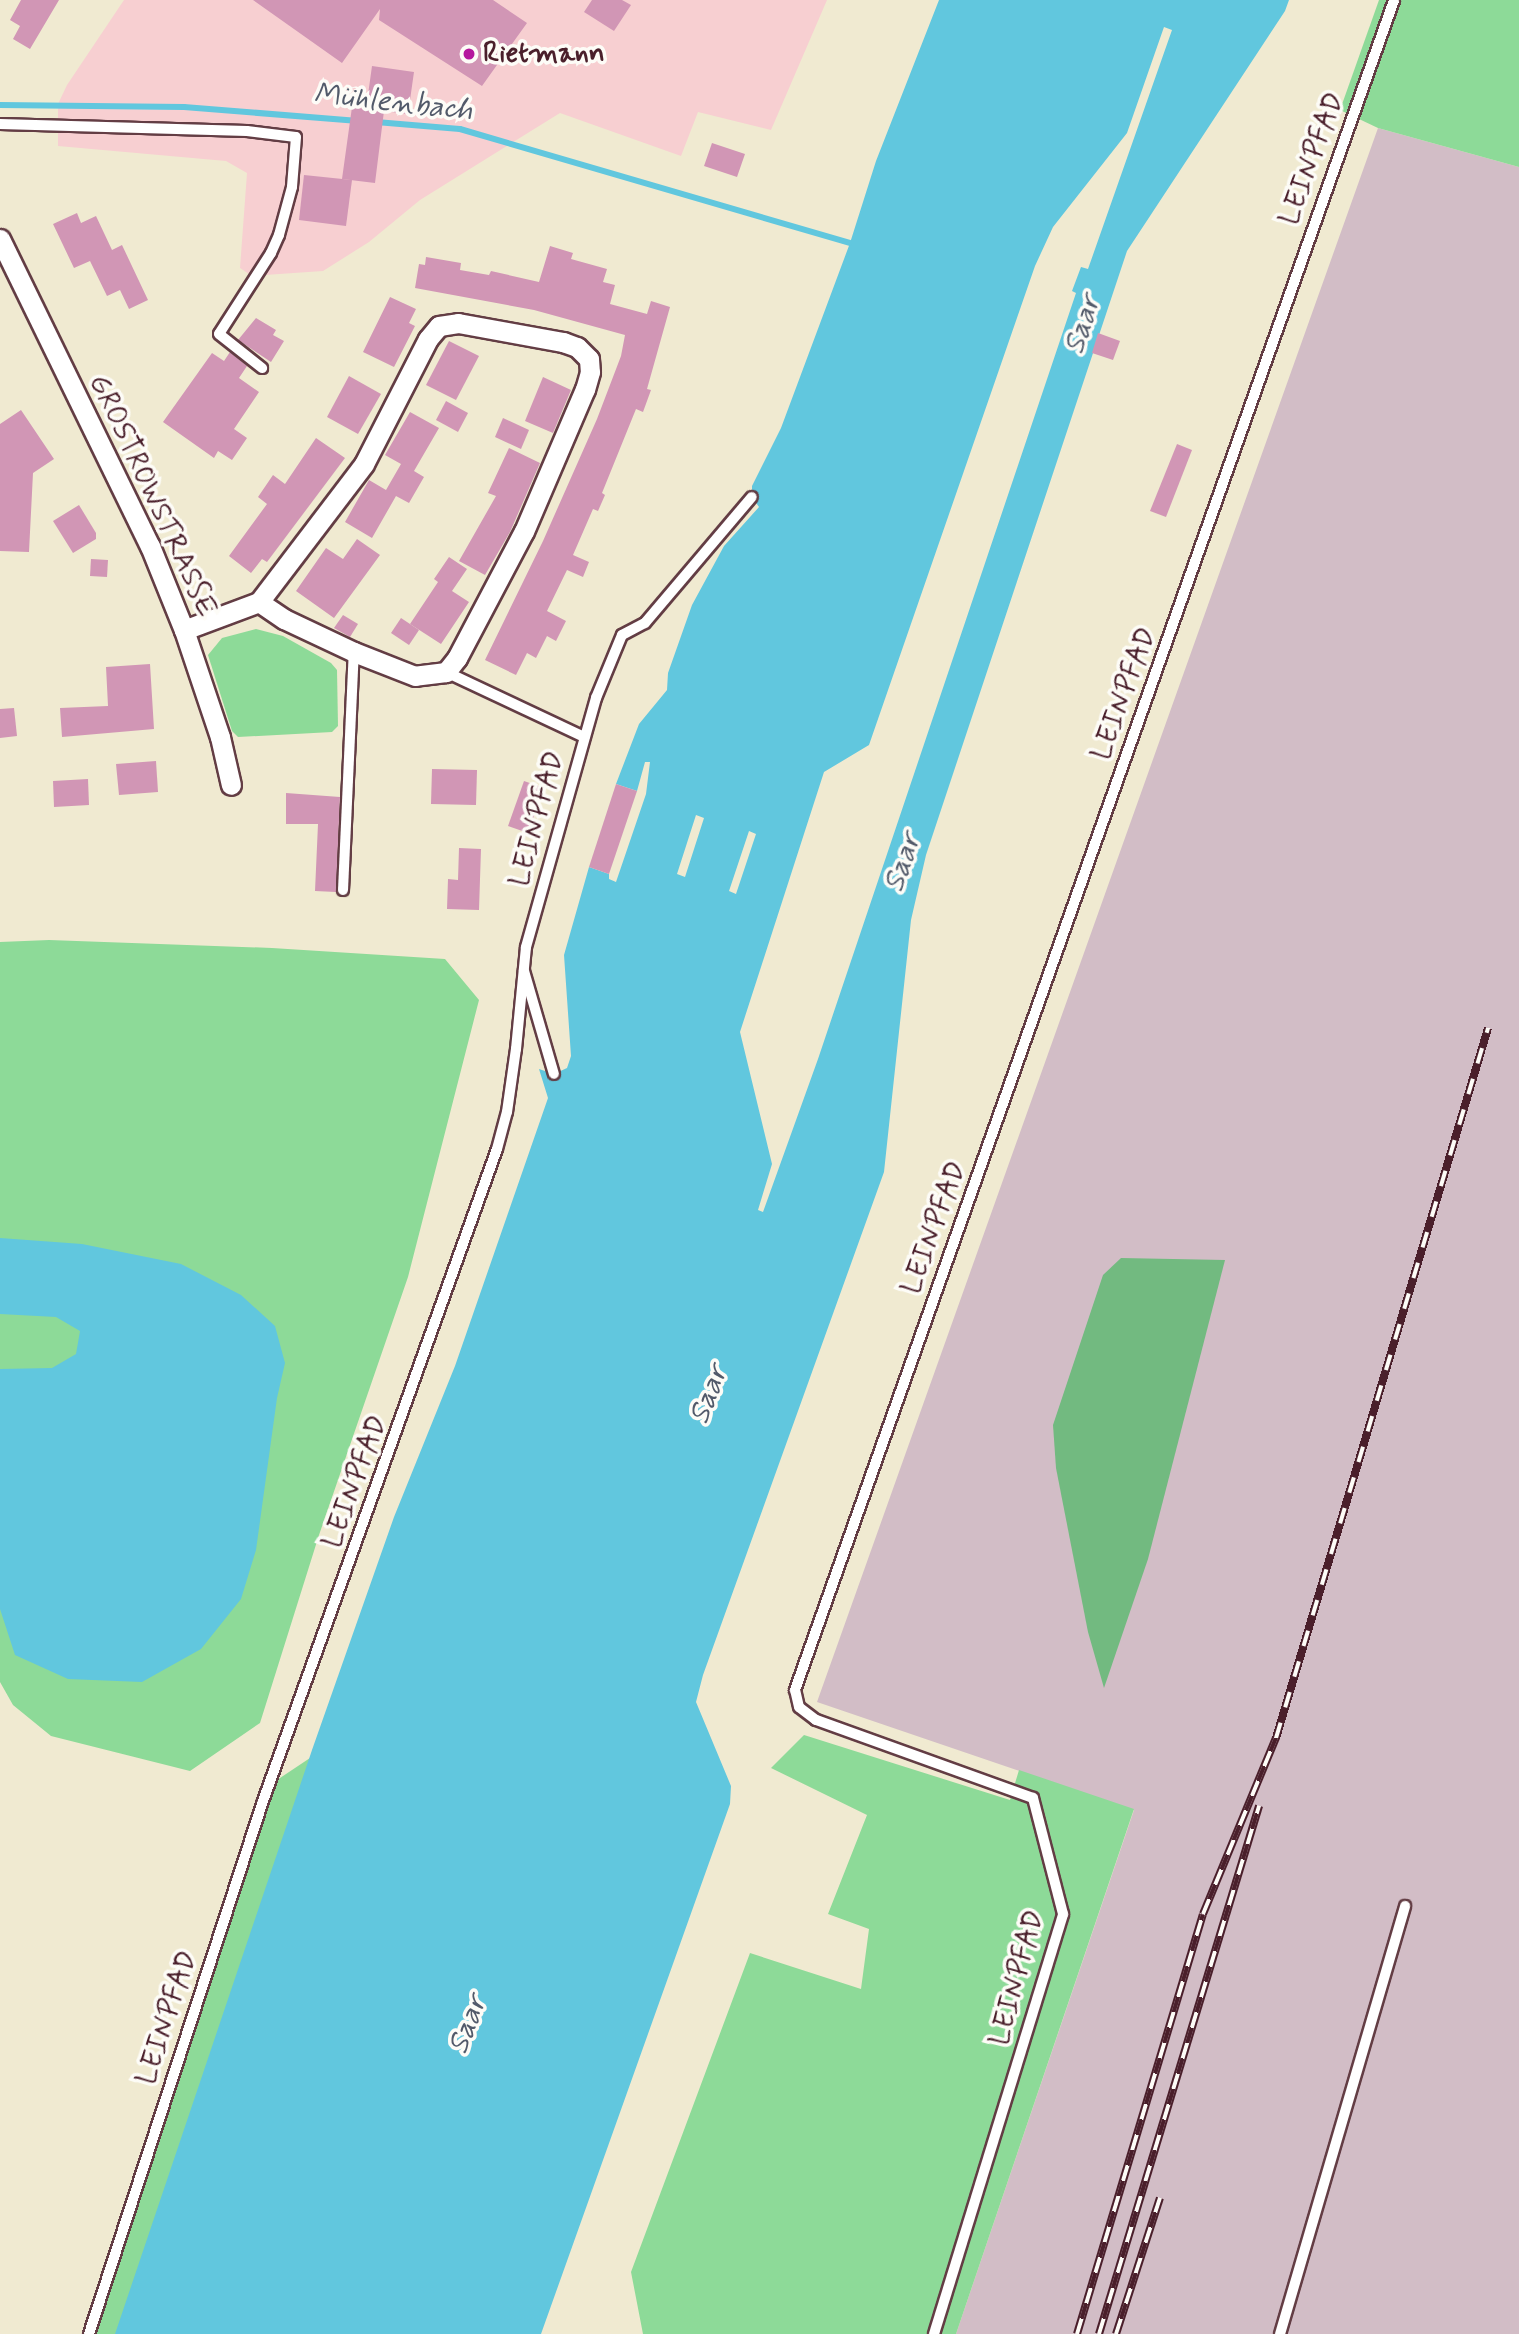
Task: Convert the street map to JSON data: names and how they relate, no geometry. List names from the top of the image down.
{
  "streets": {
    "street": ["GROSTROWSTRASSE"],
    "lane": ["LEINPFAD"]
  },
  "water": ["Mühlenbach", "Saar"],
  "places": ["Rietmann"]
}
